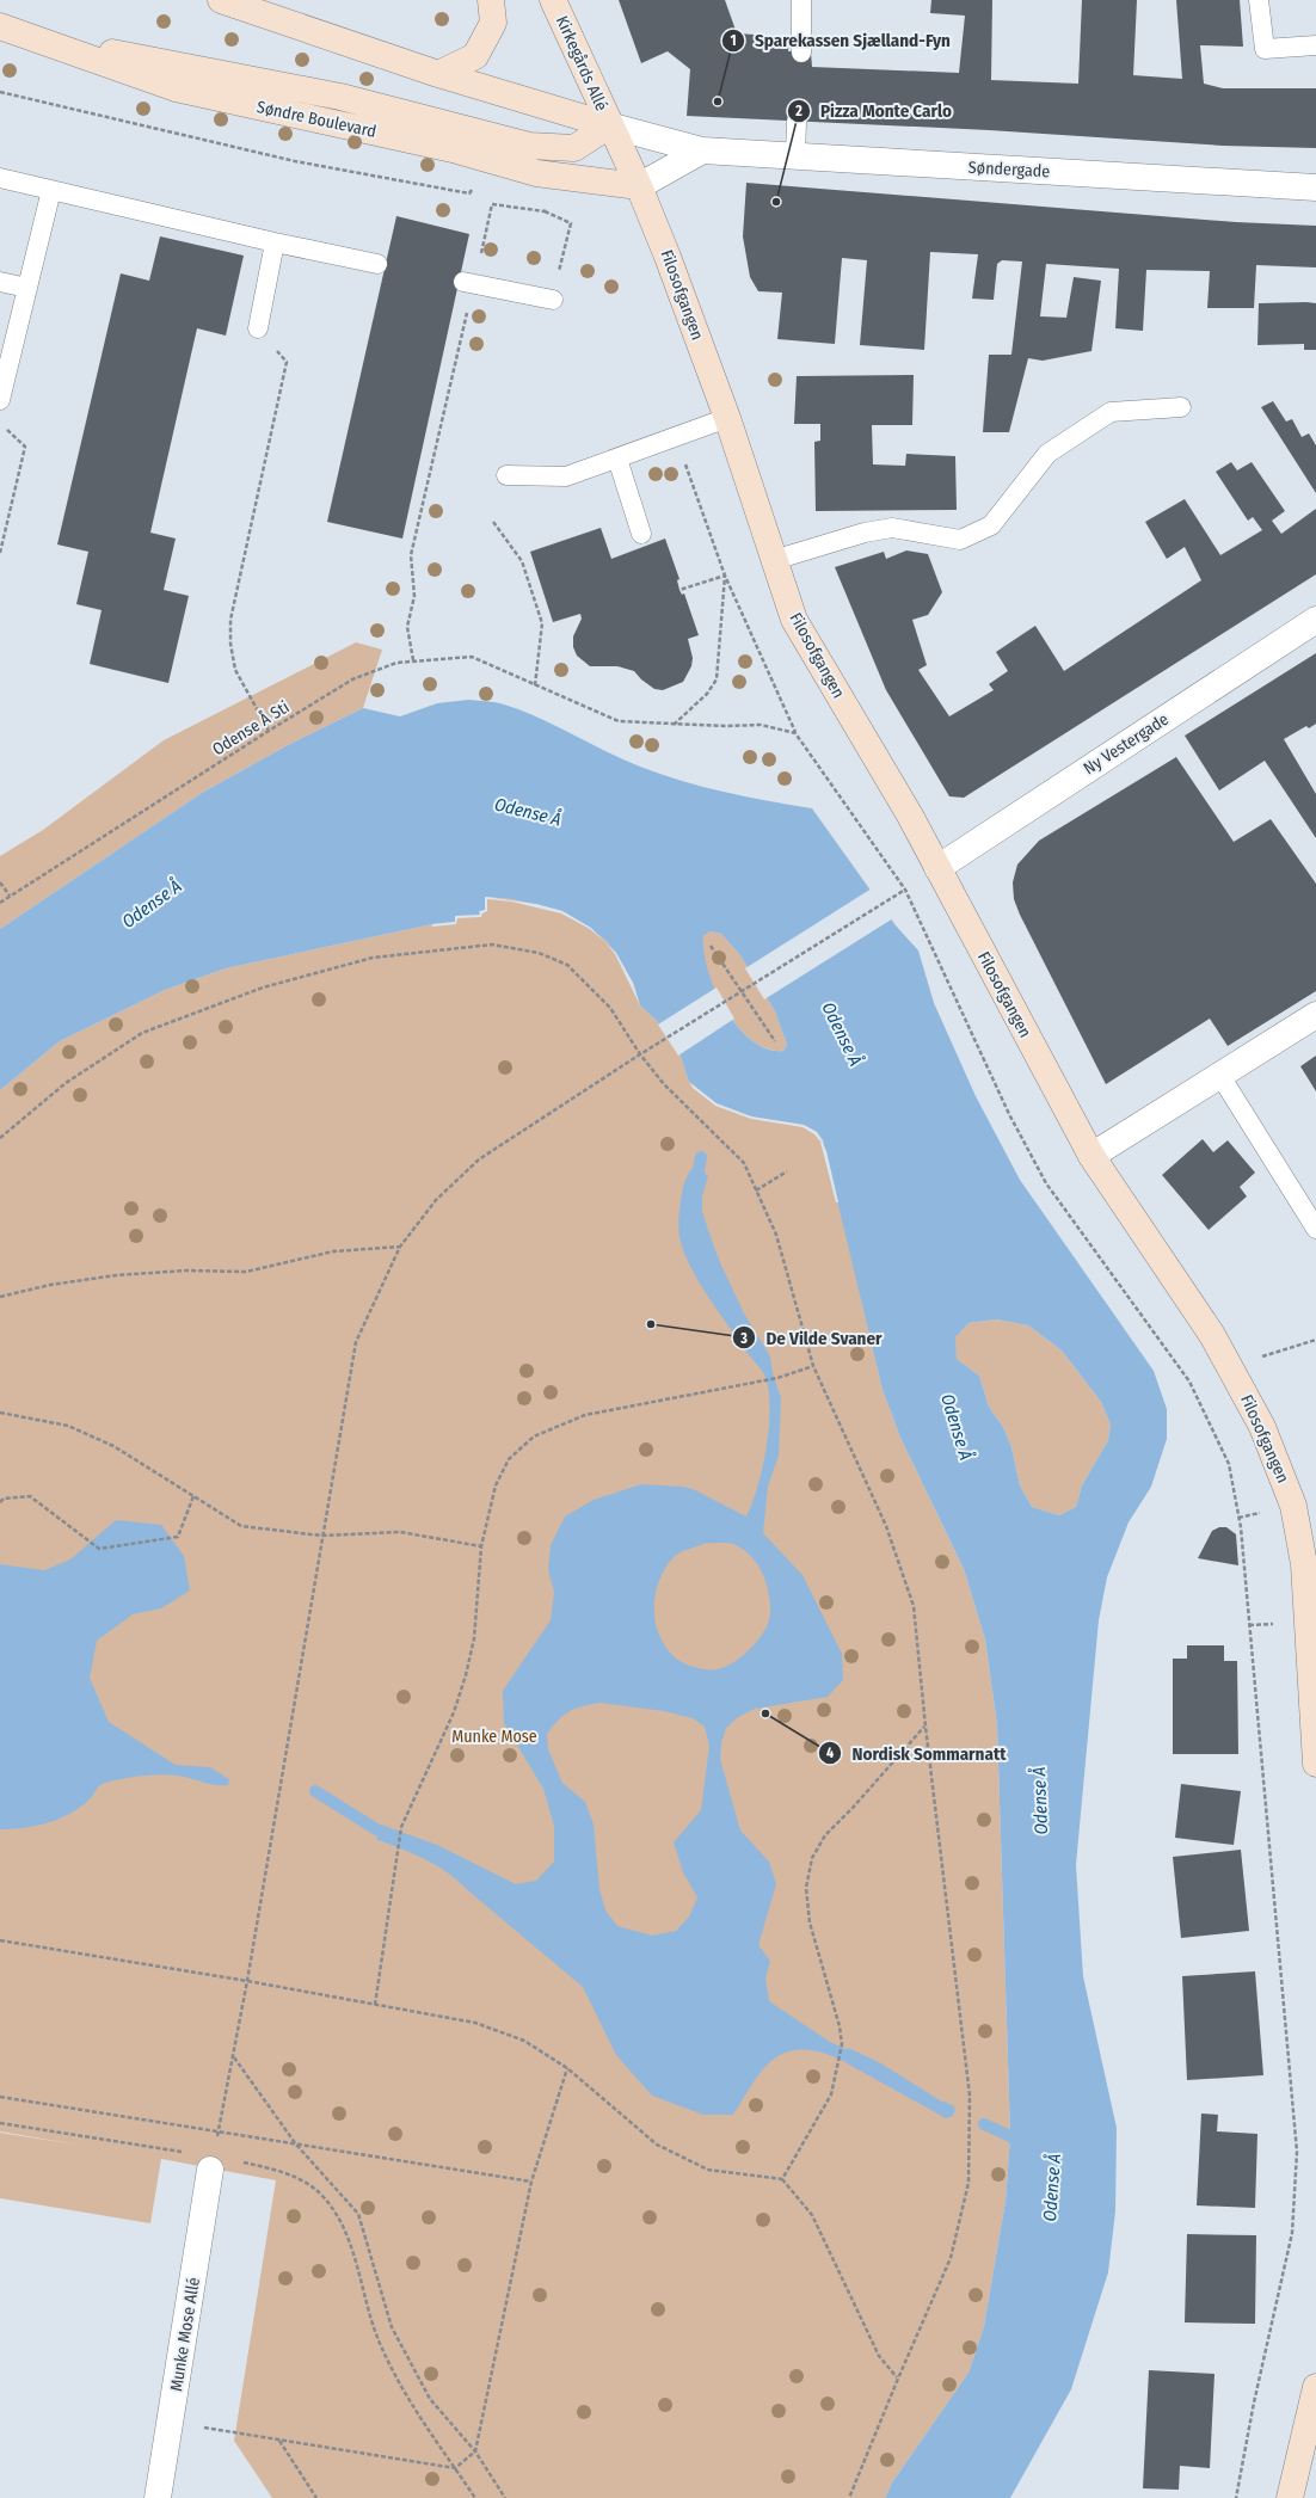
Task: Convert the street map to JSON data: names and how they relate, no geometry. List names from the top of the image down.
{
  "streets": {
    "main road": ["Kirkegårds Allé", "Søndre Boulevard", "Filosofgangen"],
    "street": ["Søndergade", "Ny Vestergade", "Munke Mose Allé"],
    "path": ["Odense Å Sti"]
  },
  "crossings": [
    ["Kirkegårds Allé", "Søndergade"],
    ["Kirkegårds Allé", "Filosofgangen"],
    ["Søndre Boulevard", "Filosofgangen"],
    ["Søndergade", "Filosofgangen"],
    ["Filosofgangen", "Ny Vestergade"]
  ],
  "water": ["Odense Å"],
  "parks": ["Munke Mose"],
  "places": [
    "Sparekassen Sjælland-Fyn",
    "Pizza Monte Carlo",
    "De Vilde Svaner",
    "Nordisk Sommarnatt"
  ]
}
